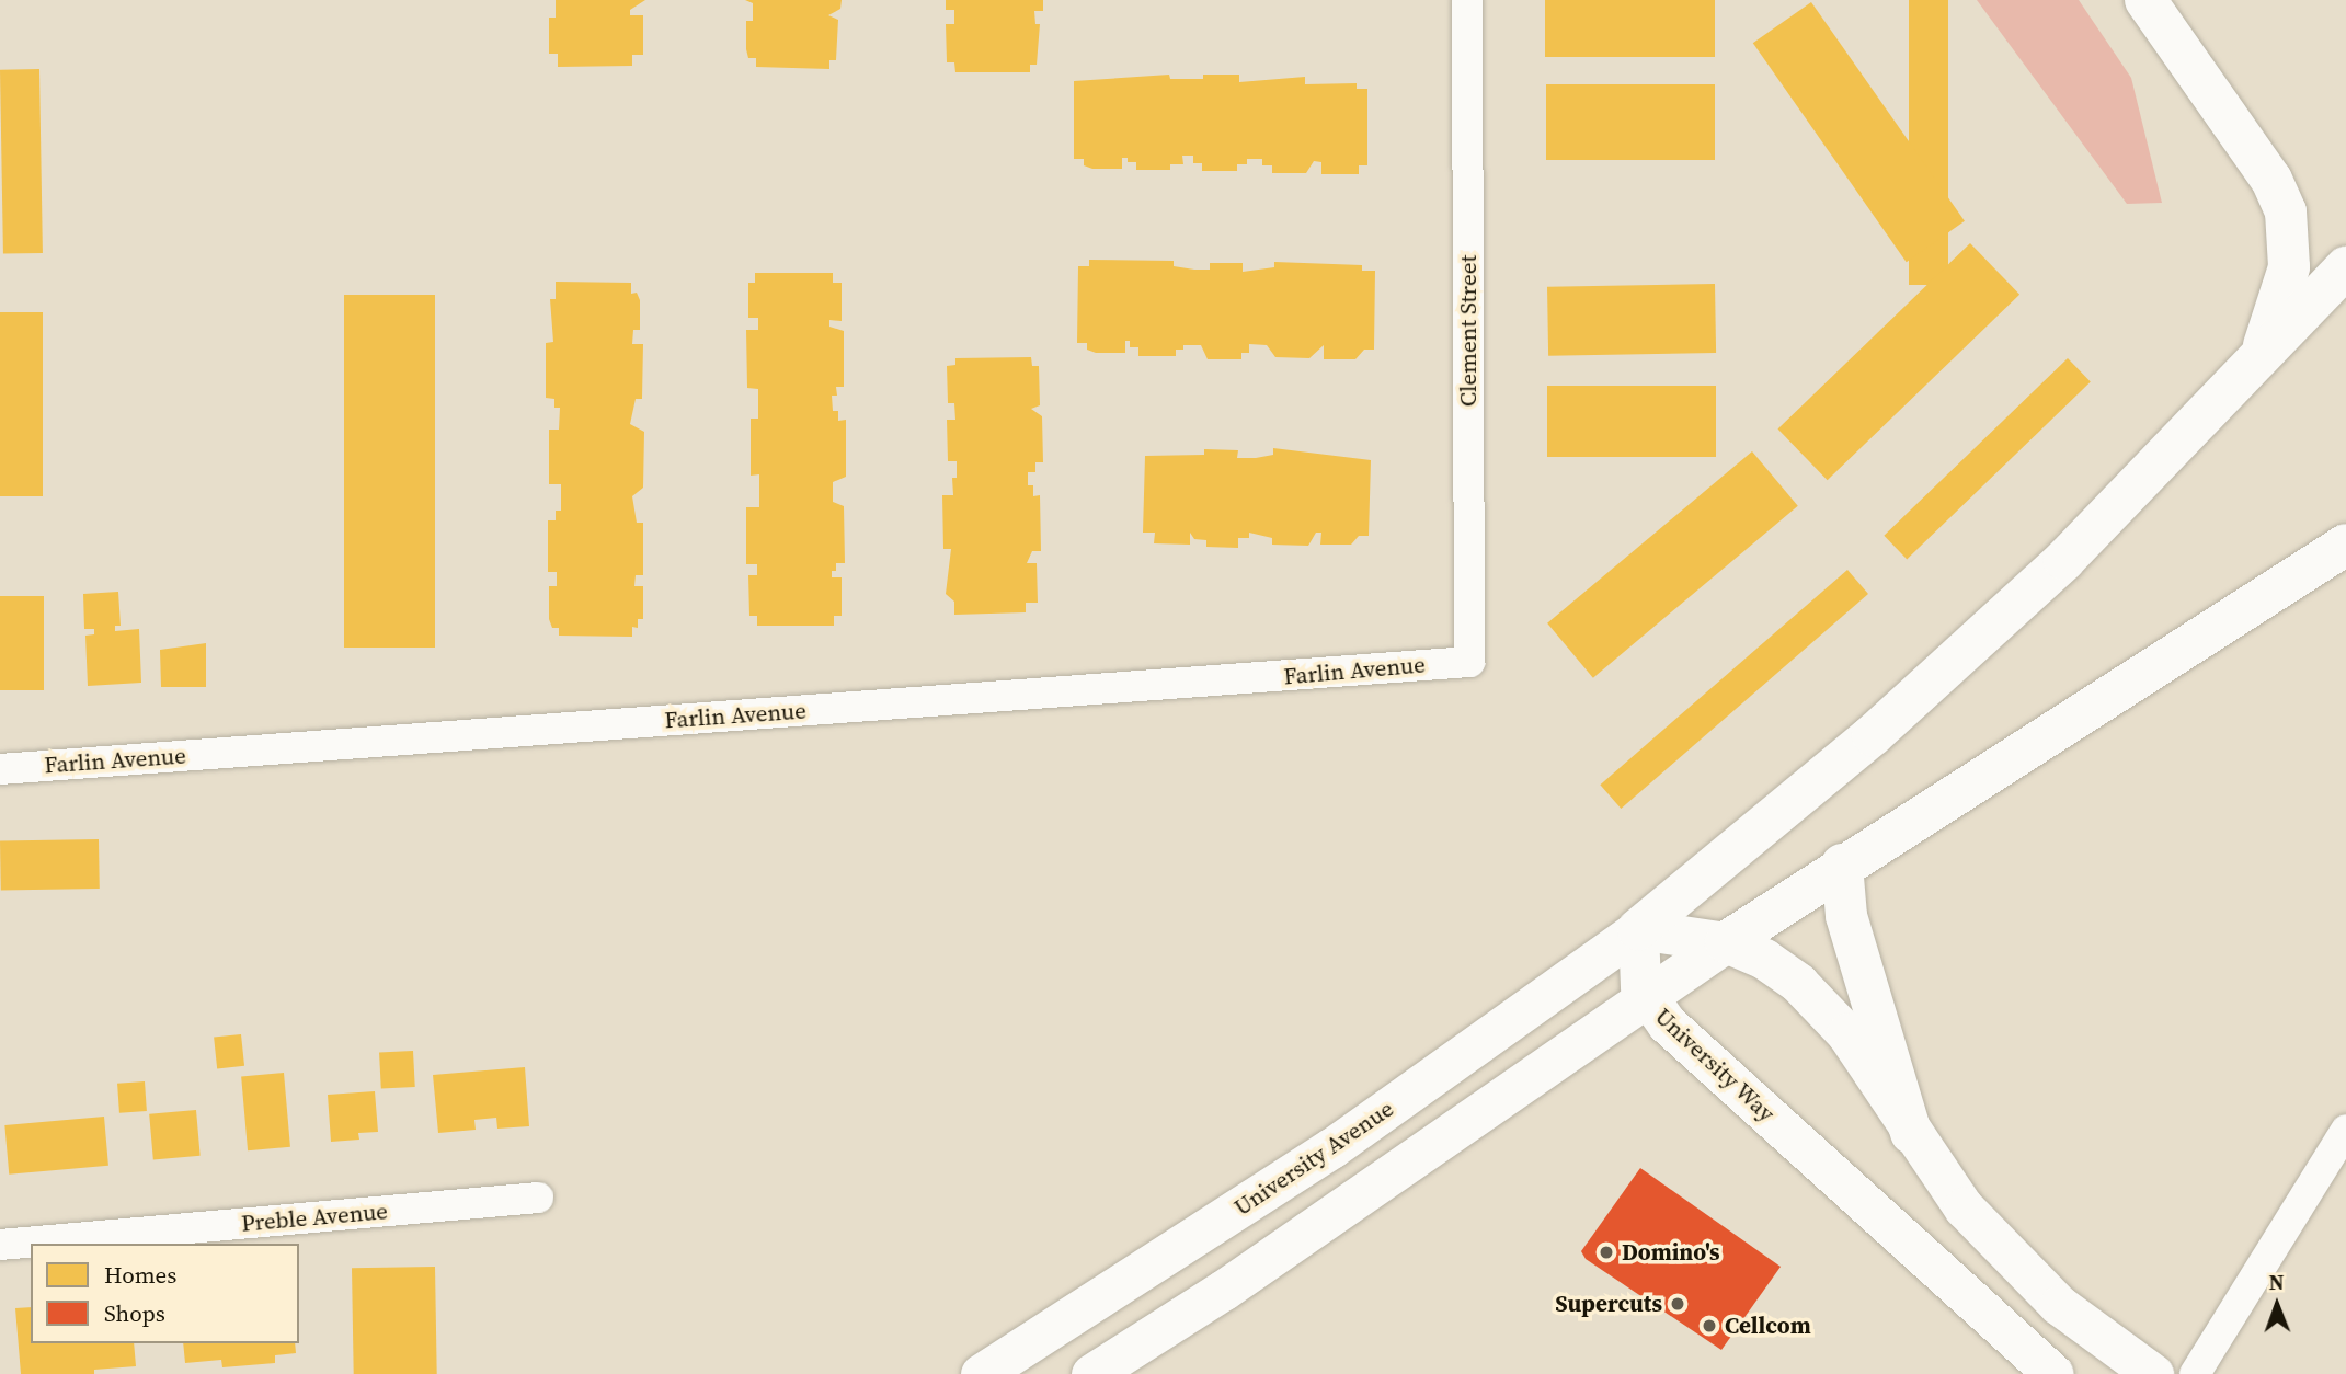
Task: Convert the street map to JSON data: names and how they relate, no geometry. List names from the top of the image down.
{
  "streets": {
    "main road": ["University Way", "University Avenue"],
    "street": ["Clement Street", "Farlin Avenue", "Preble Avenue"]
  },
  "crossings": [
    ["Clement Street", "Farlin Avenue"],
    ["University Way", "University Avenue"]
  ],
  "places": ["Domino's", "Supercuts", "Cellcom"],
  "legend": ["Homes", "Shops"],
  "north": "top"
}
